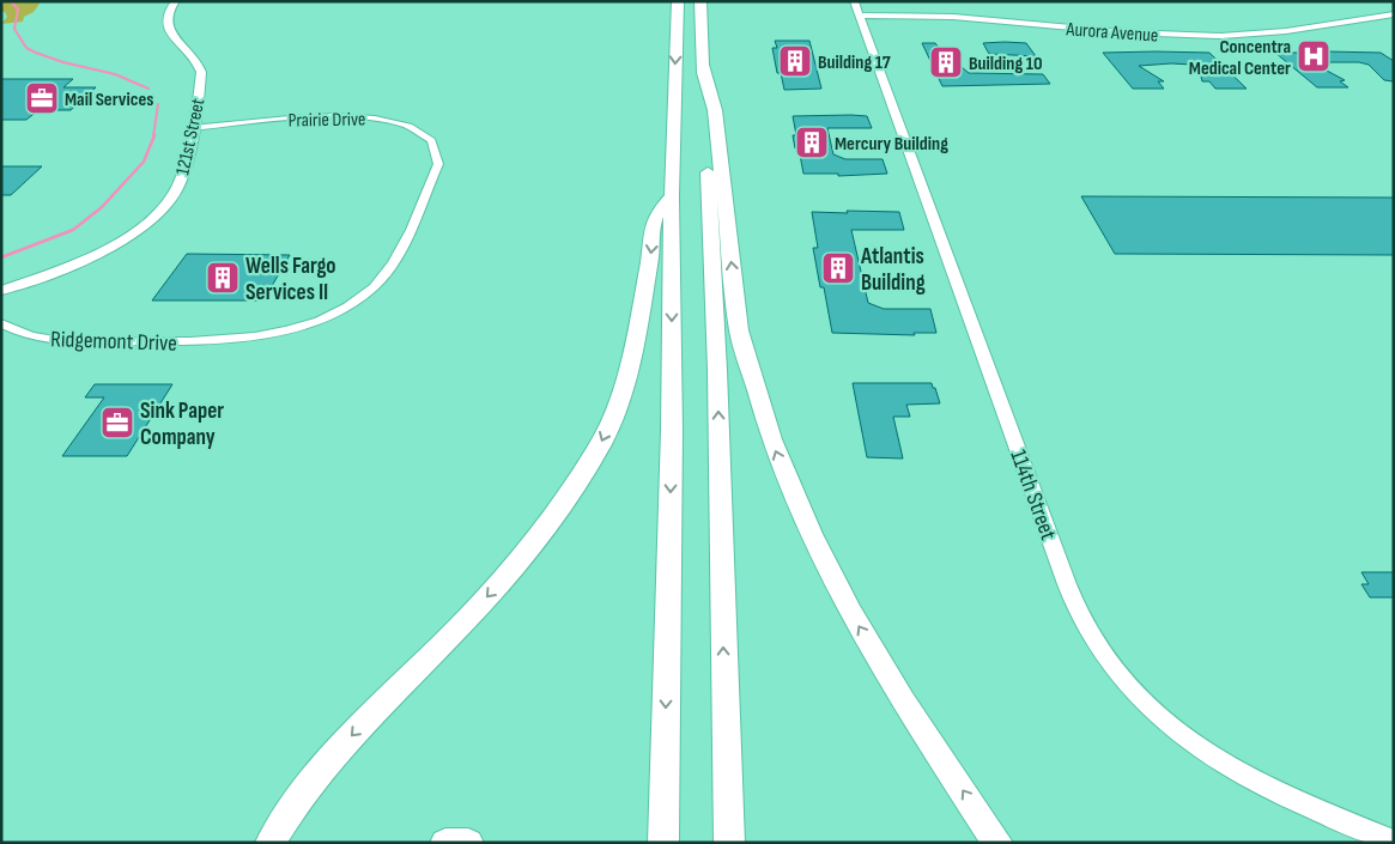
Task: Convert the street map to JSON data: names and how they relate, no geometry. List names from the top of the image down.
{
  "streets": {
    "street": [
      "Aurora Avenue",
      "Prairie Drive",
      "121st Street",
      "Ridgemont Drive",
      "114th Street"
    ]
  },
  "crossings": [
    ["Aurora Avenue", "114th Street"],
    ["Prairie Drive", "121st Street"],
    ["Prairie Drive", "Ridgemont Drive"]
  ],
  "places": {
    "hospital": ["Concentra Medical Center"],
    "building": [
      "Building 17",
      "Building 10",
      "Mercury Building",
      "Atlantis Building",
      "Wells Fargo Services II"
    ],
    "office": ["Mail Services", "Sink Paper Company"]
  }
}
